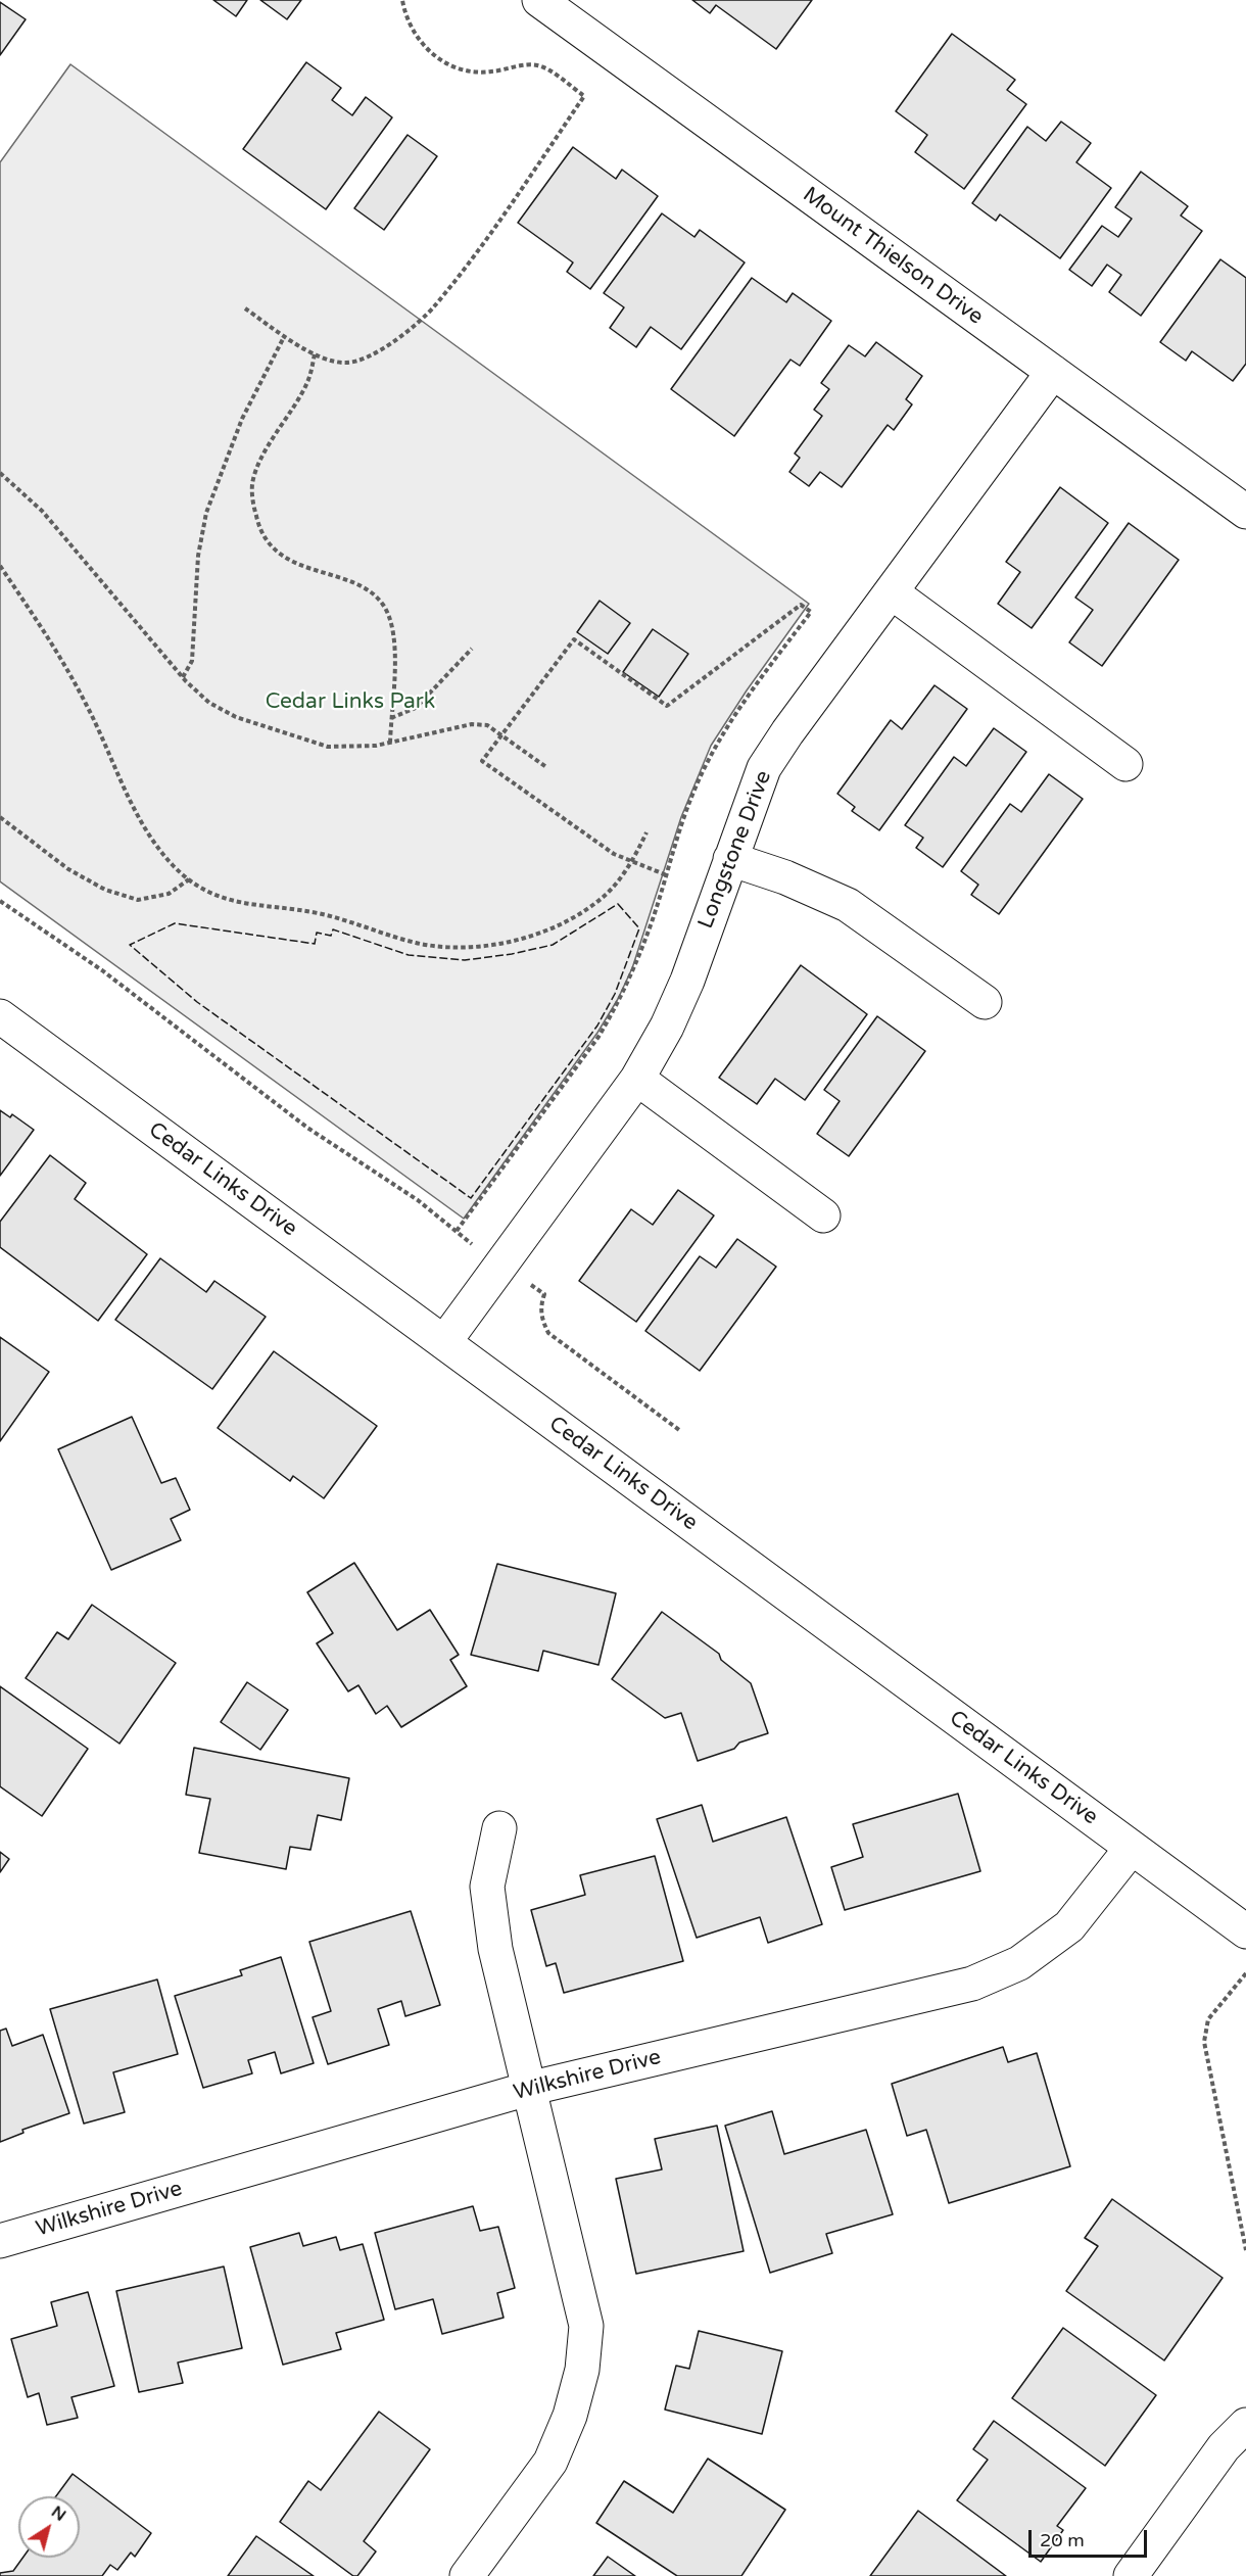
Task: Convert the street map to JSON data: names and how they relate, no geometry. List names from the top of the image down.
{
  "streets": {
    "street": [
      "Mount Thielson Drive",
      "Longstone Drive",
      "Cedar Links Drive",
      "Wilkshire Drive"
    ]
  },
  "crossings": [
    ["Mount Thielson Drive", "Longstone Drive"],
    ["Longstone Drive", "Cedar Links Drive"],
    ["Cedar Links Drive", "Wilkshire Drive"]
  ],
  "parks": ["Cedar Links Park"],
  "scale_bar": "20 m",
  "north": "top right"
}
